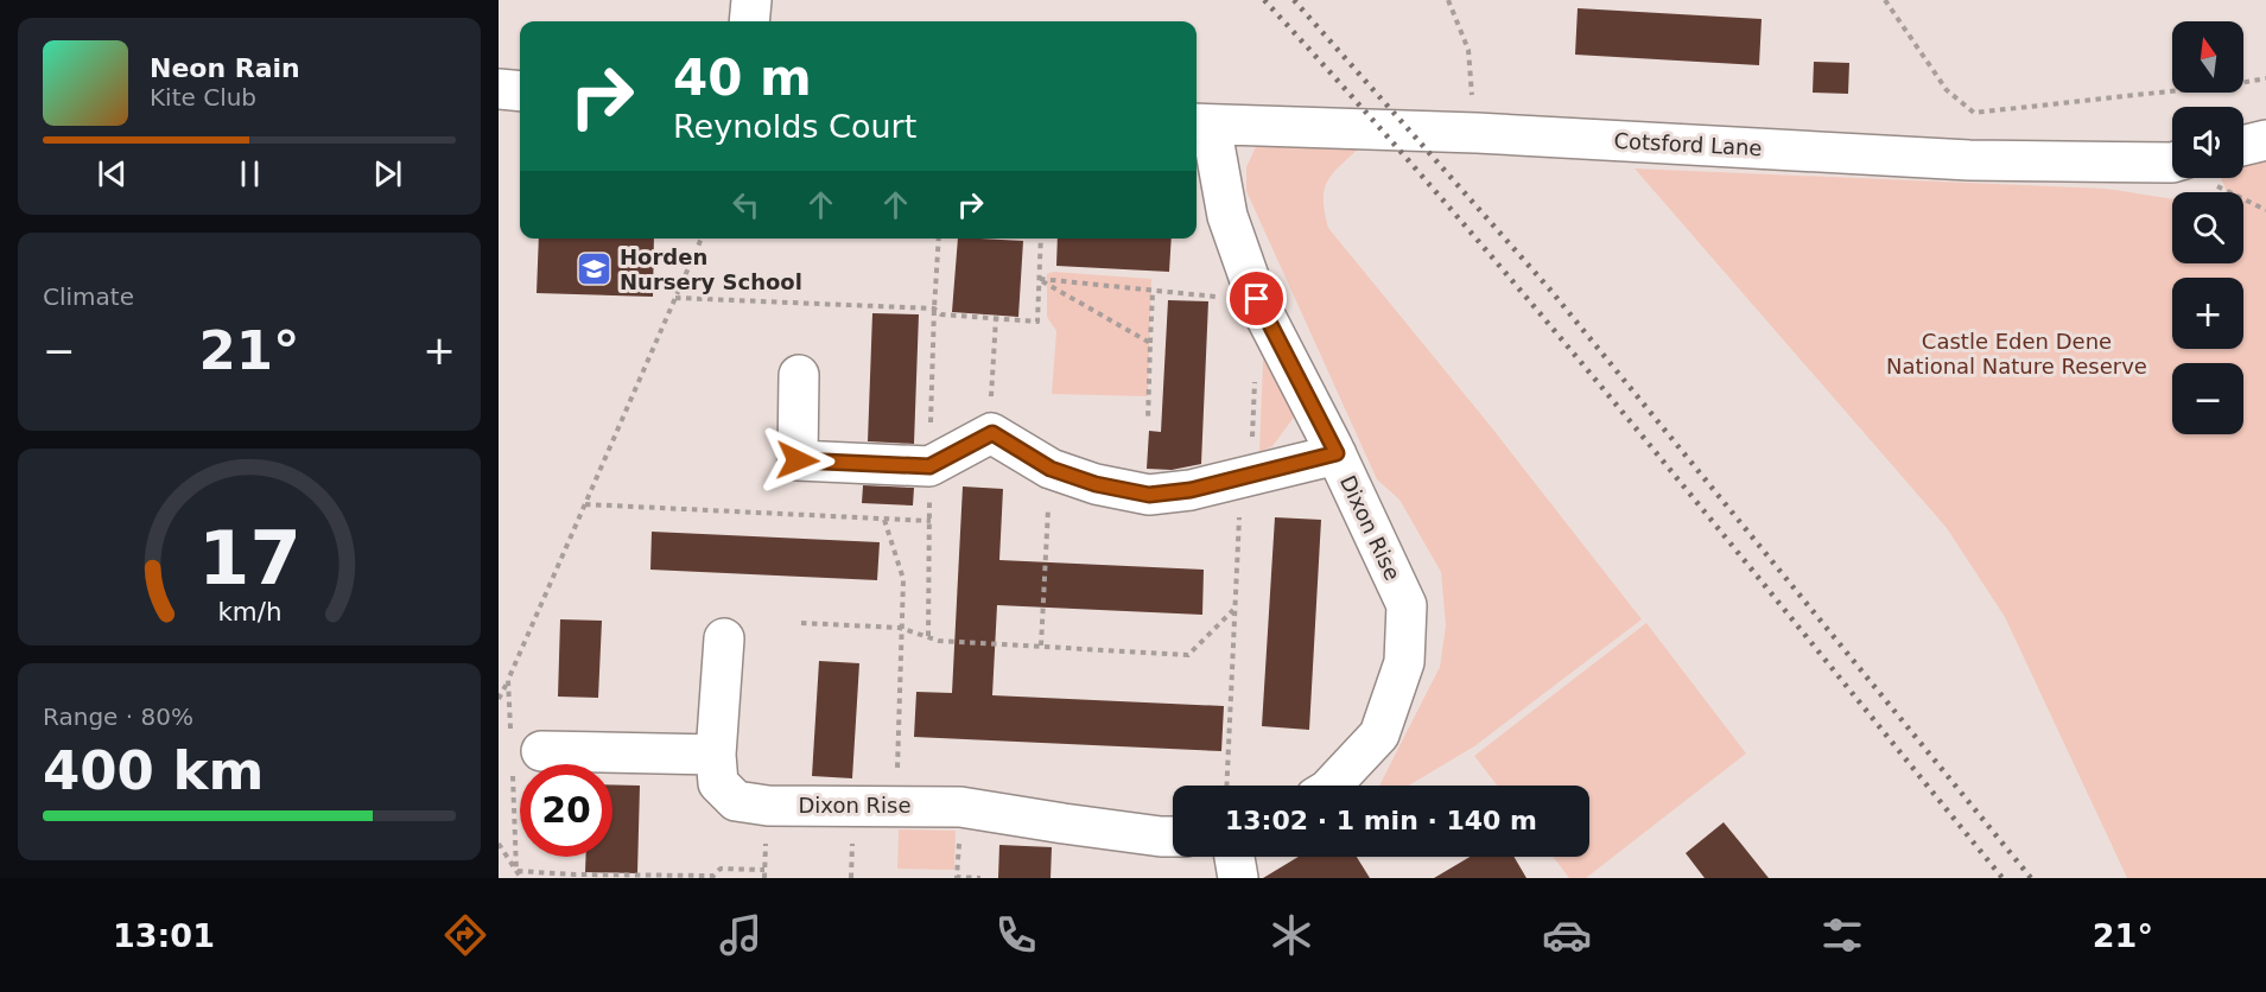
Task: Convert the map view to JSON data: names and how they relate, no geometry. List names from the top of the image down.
{
  "streets": {
    "street": ["Cotsford Lane", "Dixon Rise"]
  },
  "crossings": [
    ["Cotsford Lane", "Dixon Rise"]
  ],
  "parks": ["Castle Eden Dene National Nature Reserve"],
  "places": {
    "school or university": ["Horden Nursery School"]
  },
  "north": "top",
  "page": {
    "map_buttons": ["+", "−"],
    "turn": ["40 m", "Reynolds Court"],
    "song": ["Neon Rain", "Kite Club"],
    "tile": [
      "Climate",
      ["Range · 80%", "400 km"]
    ],
    "heat": ["−", "21°", "+"],
    "limit": "20",
    "trip": "13:02 · 1 min · 140 m",
    "tabs": ["13:01", "21°"],
    "gauge": ["17", "km/h"]
  }
}
